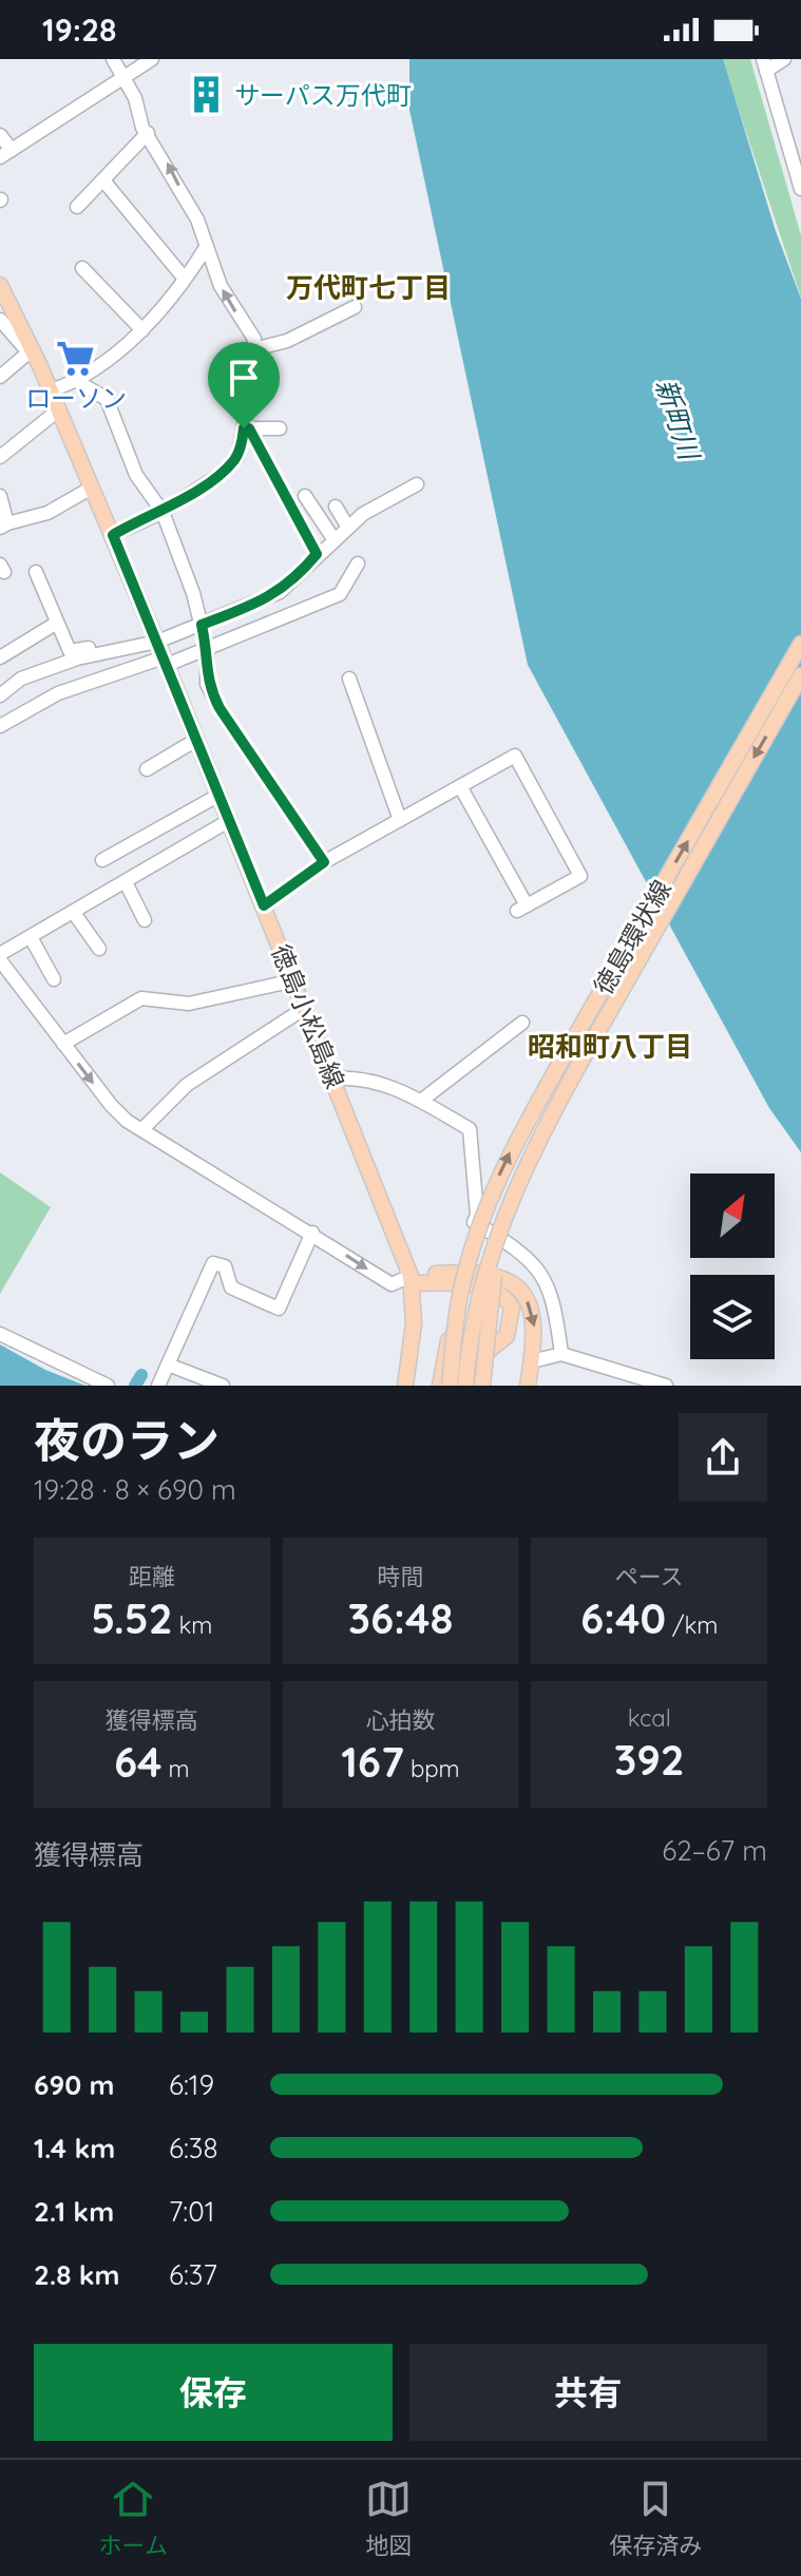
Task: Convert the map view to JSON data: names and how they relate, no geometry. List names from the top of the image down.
{
  "streets": {
    "main road": ["徳島環状線", "徳島小松島線"]
  },
  "districts": ["万代町七丁目", "昭和町八丁目"],
  "water": ["新町川"],
  "places": {
    "building": ["サーパス万代町"],
    "supermarket": ["ローソン"]
  },
  "north": "top right",
  "page": {
    "status": "19:28",
    "heading": ["夜のラン", "19:28 · 8 × 690 m"],
    "stats": [
      ["距離", "5.52 km"],
      ["時間", "36:48"],
      ["ペース", "6:40 /km"],
      ["獲得標高", "64 m"],
      ["心拍数", "167 bpm"],
      ["kcal", "392"]
    ],
    "chart": ["獲得標高", "62–67 m"],
    "list": [
      {
        "name": "690 m",
        "note": "6:19"
      },
      {
        "name": "1.4 km",
        "note": "6:38"
      },
      {
        "name": "2.1 km",
        "note": "7:01"
      },
      {
        "name": "2.8 km",
        "note": "6:37"
      }
    ],
    "buttons": ["保存", "共有"],
    "tabs": ["ホーム", "地図", "保存済み"]
  }
}
